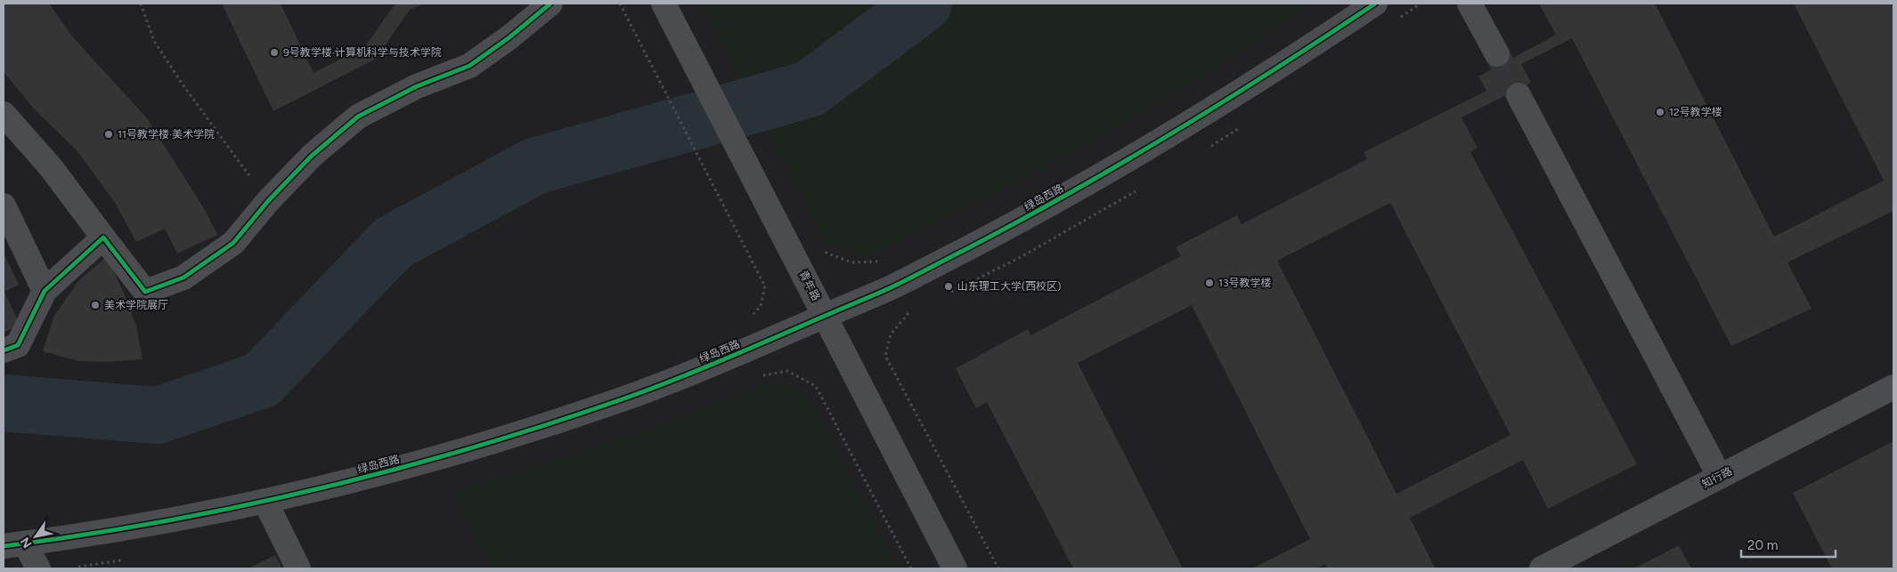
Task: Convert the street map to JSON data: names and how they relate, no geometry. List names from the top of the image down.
{
  "streets": {
    "street": ["绿岛西路", "青年路", "知行路"]
  },
  "crossings": [
    ["绿岛西路", "青年路"]
  ],
  "places": [
    "9号教学楼·计算机科学与技术学院",
    "12号教学楼",
    "11号教学楼·美术学院",
    "13号教学楼",
    "山东理工大学(西校区)",
    "美术学院展厅"
  ],
  "scale_bar": "20 m",
  "north": "bottom left"
}
